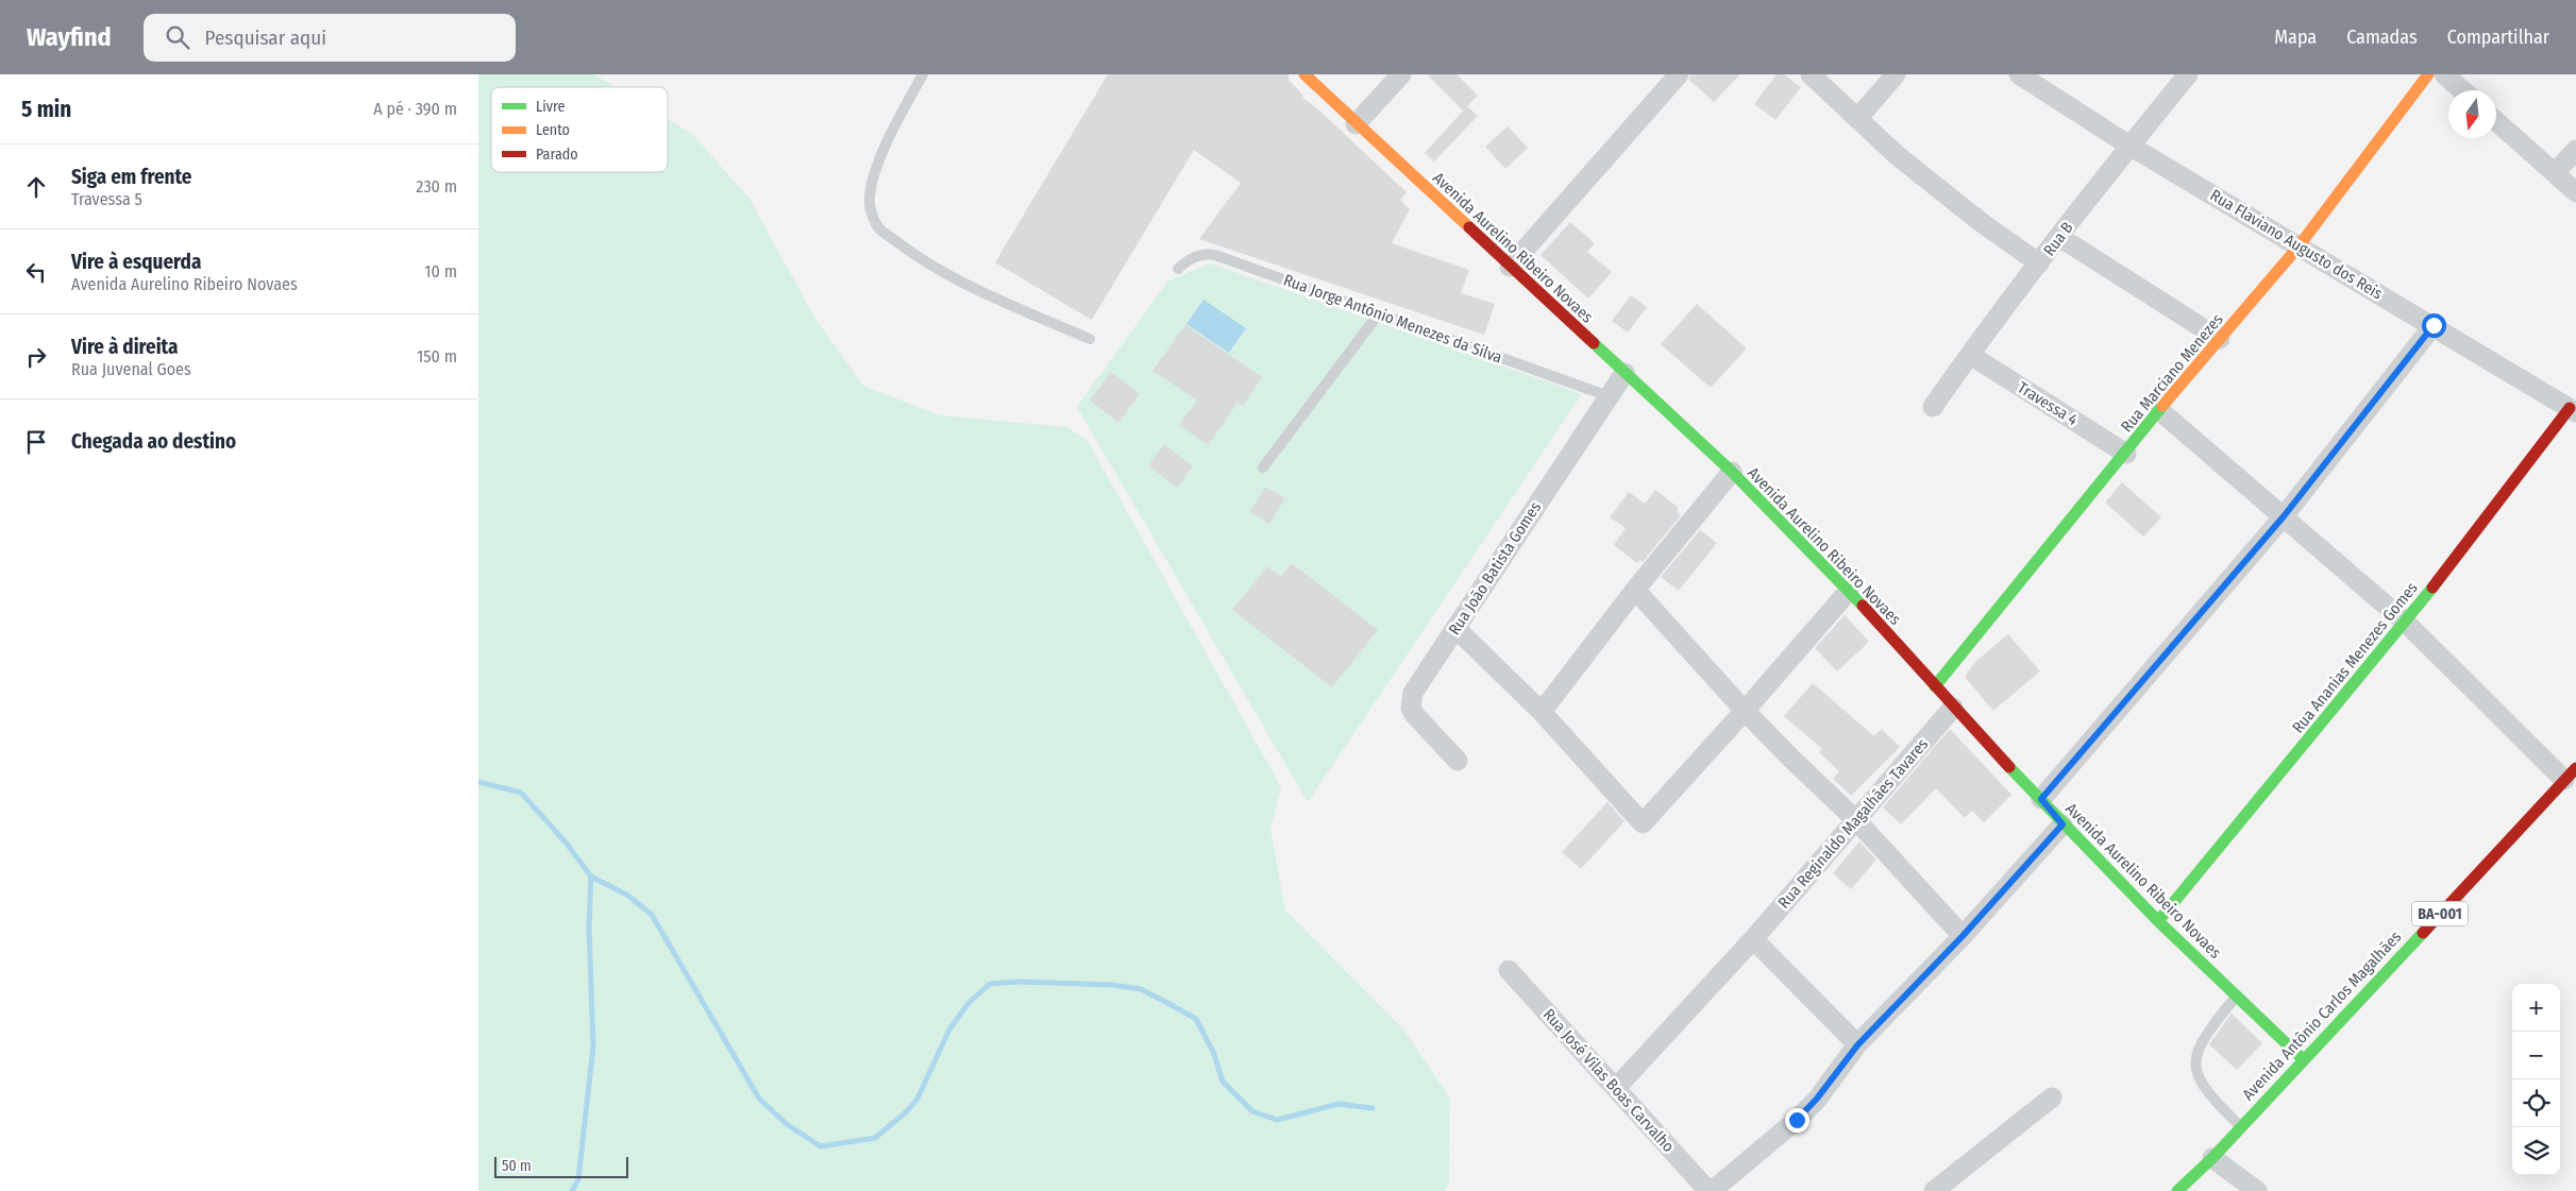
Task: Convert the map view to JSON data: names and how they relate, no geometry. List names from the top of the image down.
{
  "streets": {
    "street": [
      "Rua B",
      "Rua Flaviano Augusto dos Reis",
      "Avenida Aurelino Ribeiro Novaes",
      "Rua Marciano Menezes",
      "Travessa 4",
      "Rua João Batista Gomes",
      "Rua Ananias Menezes Gomes",
      "Rua Reginaldo Magalhães Tavares",
      "BA-001",
      "Avenida Antônio Carlos Magalhães",
      "Rua José Vilas Boas Carvalho"
    ],
    "lane": ["Rua Jorge Antônio Menezes da Silva"]
  },
  "crossings": [
    ["Rua B", "Rua Flaviano Augusto dos Reis"],
    ["Rua B", "Travessa 4"],
    ["Rua Flaviano Augusto dos Reis", "Rua Marciano Menezes"],
    ["Rua Flaviano Augusto dos Reis", "Rua Ananias Menezes Gomes"],
    ["Avenida Aurelino Ribeiro Novaes", "Rua Marciano Menezes"],
    ["Avenida Aurelino Ribeiro Novaes", "Rua João Batista Gomes"],
    ["Avenida Aurelino Ribeiro Novaes", "Rua Ananias Menezes Gomes"],
    ["Avenida Aurelino Ribeiro Novaes", "Rua Reginaldo Magalhães Tavares"],
    ["Avenida Aurelino Ribeiro Novaes", "Avenida Antônio Carlos Magalhães"],
    ["Rua Jorge Antônio Menezes da Silva", "Rua João Batista Gomes"],
    ["Rua Marciano Menezes", "Travessa 4"],
    ["Rua Reginaldo Magalhães Tavares", "Rua José Vilas Boas Carvalho"]
  ],
  "legend": ["Livre", "Lento", "Parado"],
  "scale_bar": "50 m",
  "north": "bottom",
  "page": {
    "header": "Wayfind",
    "search": "Pesquisar aqui",
    "nav": ["Mapa", "Camadas", "Compartilhar"],
    "heading": ["5 min", "A pé · 390 m"],
    "list": [
      ["Siga em frente", "Travessa 5", "230 m"],
      ["Vire à esquerda", "Avenida Aurelino Ribeiro Novaes", "10 m"],
      ["Vire à direita", "Rua Juvenal Goes", "150 m"],
      "Chegada ao destino"
    ],
    "map_buttons": ["+", "−"],
    "scale": "50 m"
  }
}
